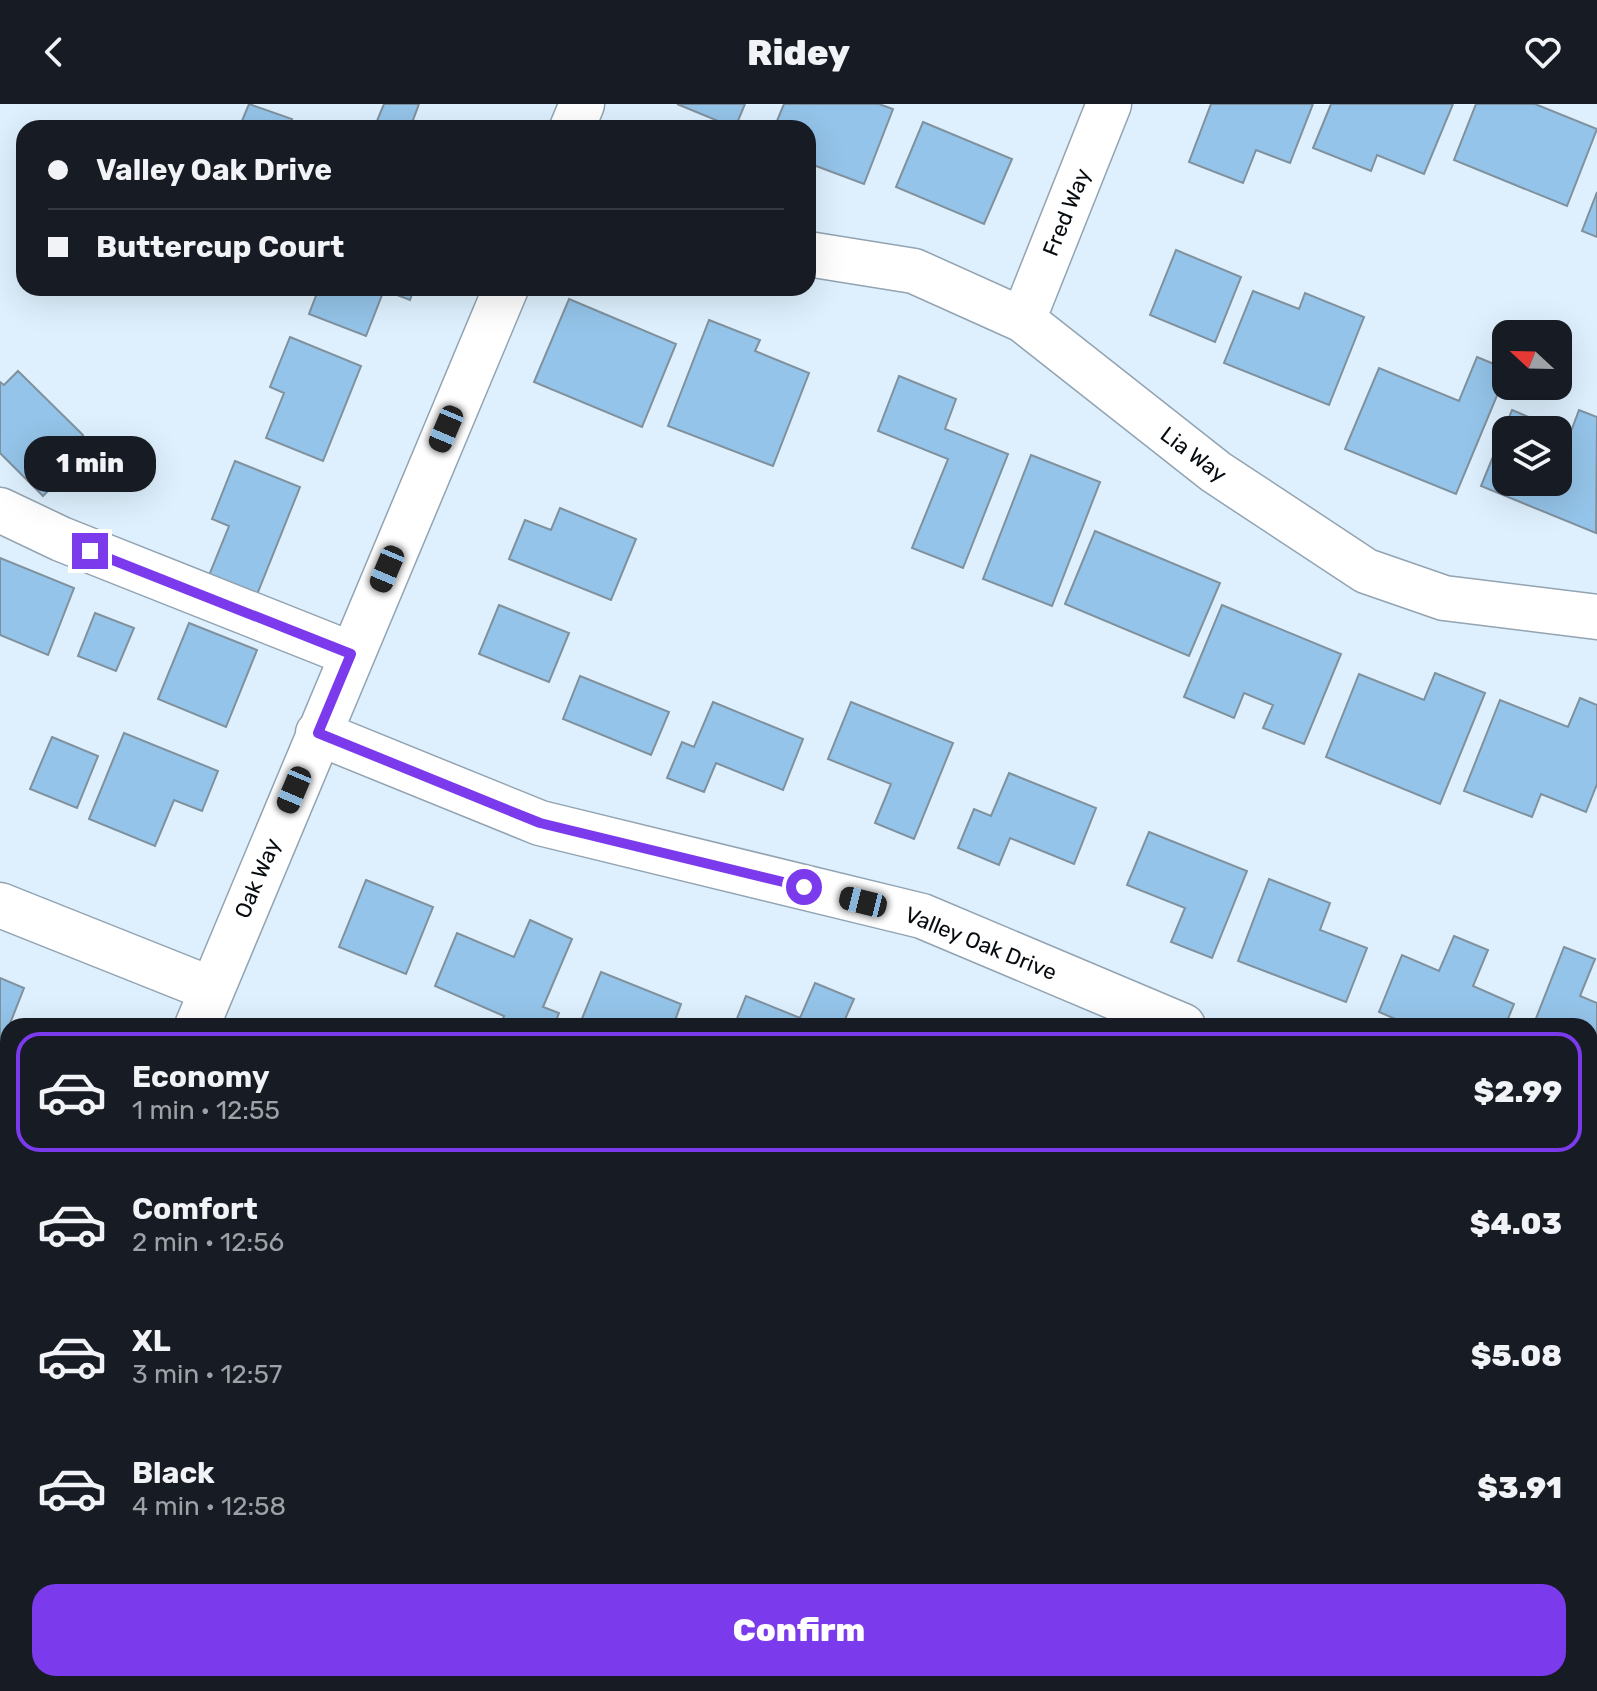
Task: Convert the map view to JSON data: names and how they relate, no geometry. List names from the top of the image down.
{
  "streets": {
    "street": [
      "Fred Way",
      "Lia Way",
      "Oak Way",
      "Valley Oak Drive"
    ]
  },
  "crossings": [
    ["Fred Way", "Lia Way"],
    ["Oak Way", "Valley Oak Drive"]
  ],
  "north": "left",
  "page": {
    "header": "Ridey",
    "banner": ["Valley Oak Drive", "Buttercup Court"],
    "bubble": "1 min",
    "list": [
      {
        "name": "Economy",
        "note": "1 min · 12:55",
        "value": "$2.99"
      },
      {
        "name": "Comfort",
        "note": "2 min · 12:56",
        "value": "$4.03"
      },
      {
        "name": "XL",
        "note": "3 min · 12:57",
        "value": "$5.08"
      },
      {
        "name": "Black",
        "note": "4 min · 12:58",
        "value": "$3.91"
      }
    ],
    "buttons": "Confirm"
  }
}
